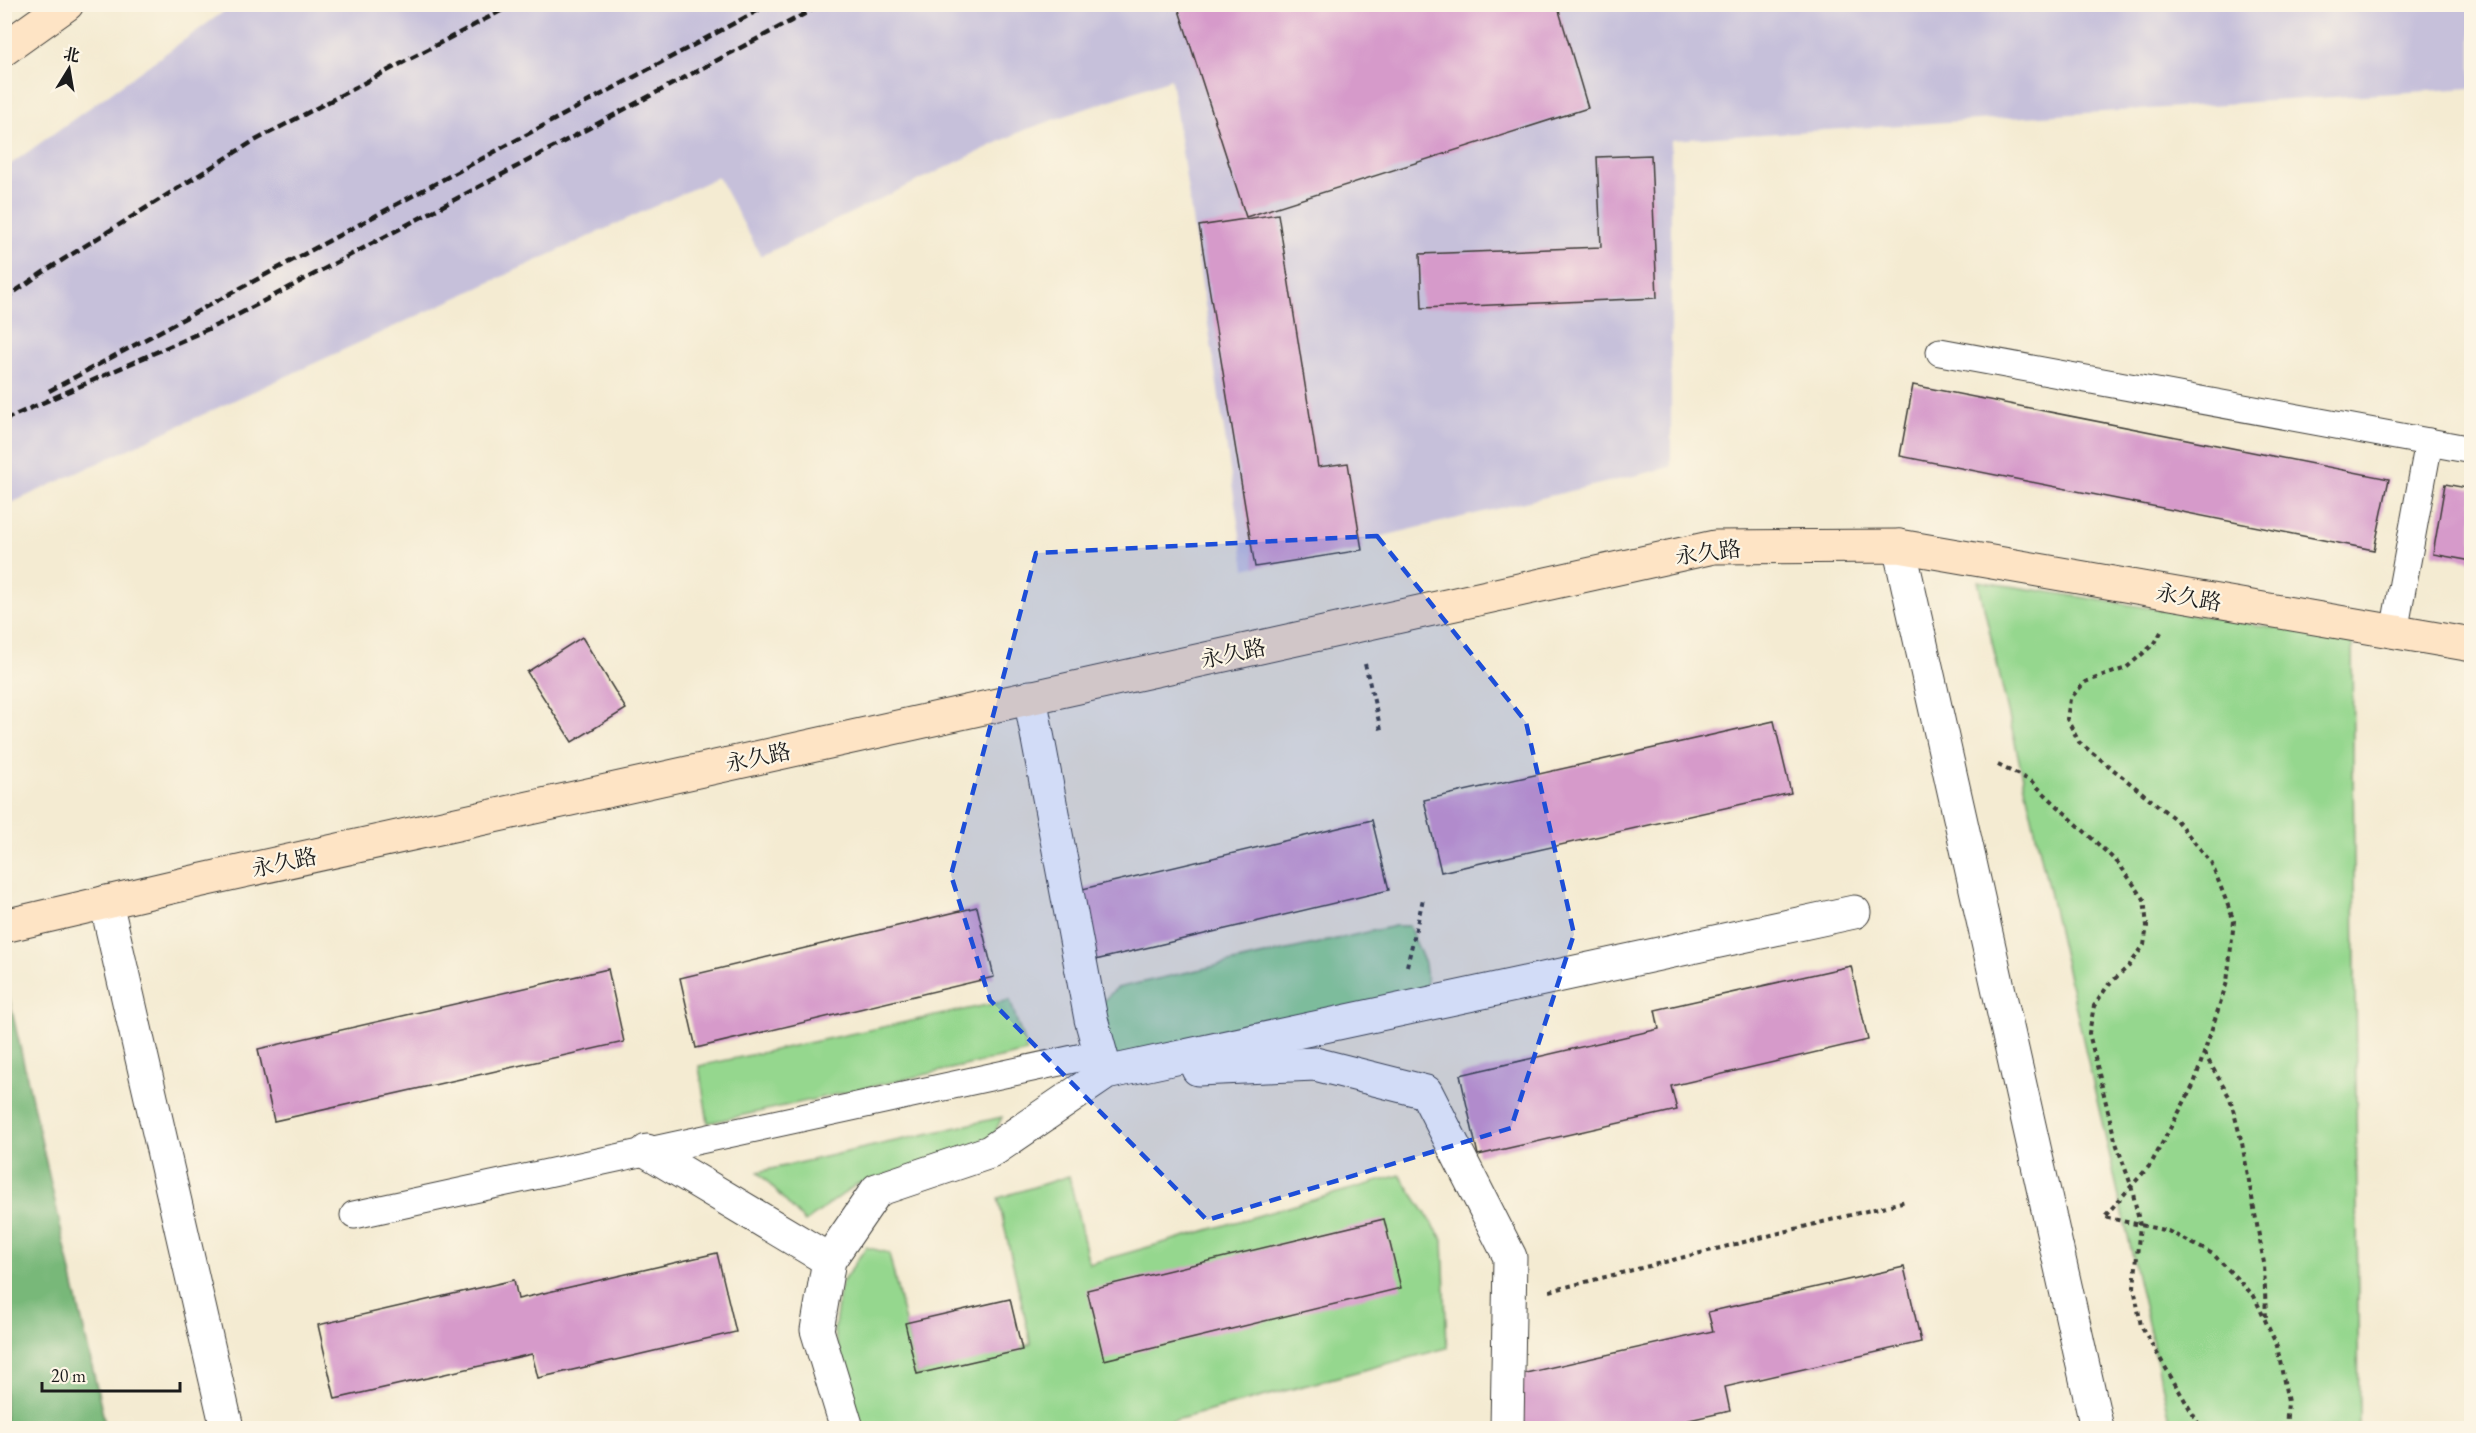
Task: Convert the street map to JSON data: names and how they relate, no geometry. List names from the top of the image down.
{
  "streets": {
    "main road": ["永久路"]
  },
  "scale_bar": "20 m",
  "north": "top"
}
